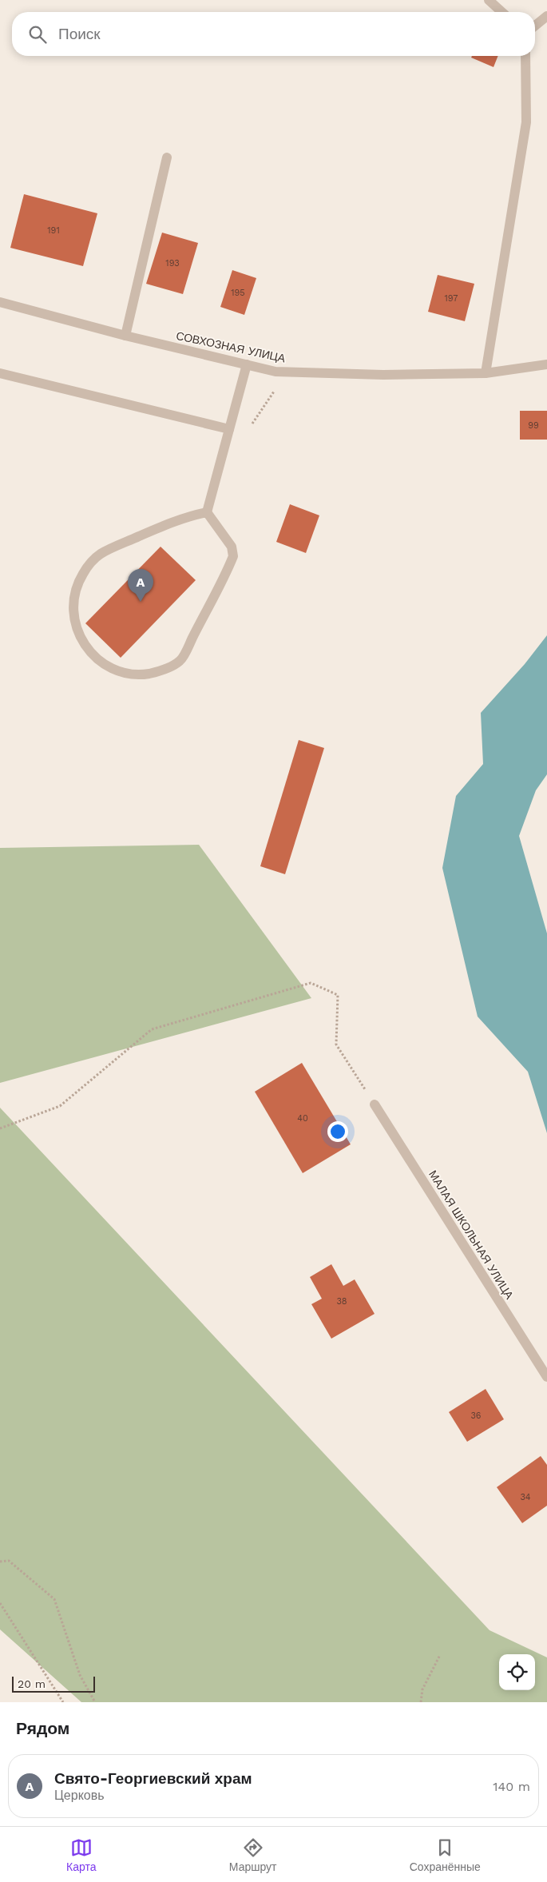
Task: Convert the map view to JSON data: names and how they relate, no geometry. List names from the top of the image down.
{
  "streets": {
    "street": ["СОВХОЗНАЯ УЛИЦА", "МАЛАЯ ШКОЛЬНАЯ УЛИЦА"]
  },
  "house_numbers": [
    "191",
    "193",
    "195",
    "197",
    "99",
    "40",
    "38",
    "36",
    "34"
  ],
  "scale_bar": "20 m",
  "page": {
    "search": "Поиск",
    "pins": "A",
    "scale": "20 m",
    "heading": "Рядом",
    "list": [
      {
        "mark": "A",
        "name": "Свято-Георгиевский храм",
        "note": "Церковь",
        "value": "140 m"
      }
    ],
    "nav": ["Карта", "Маршрут", "Сохранённые"]
  }
}
